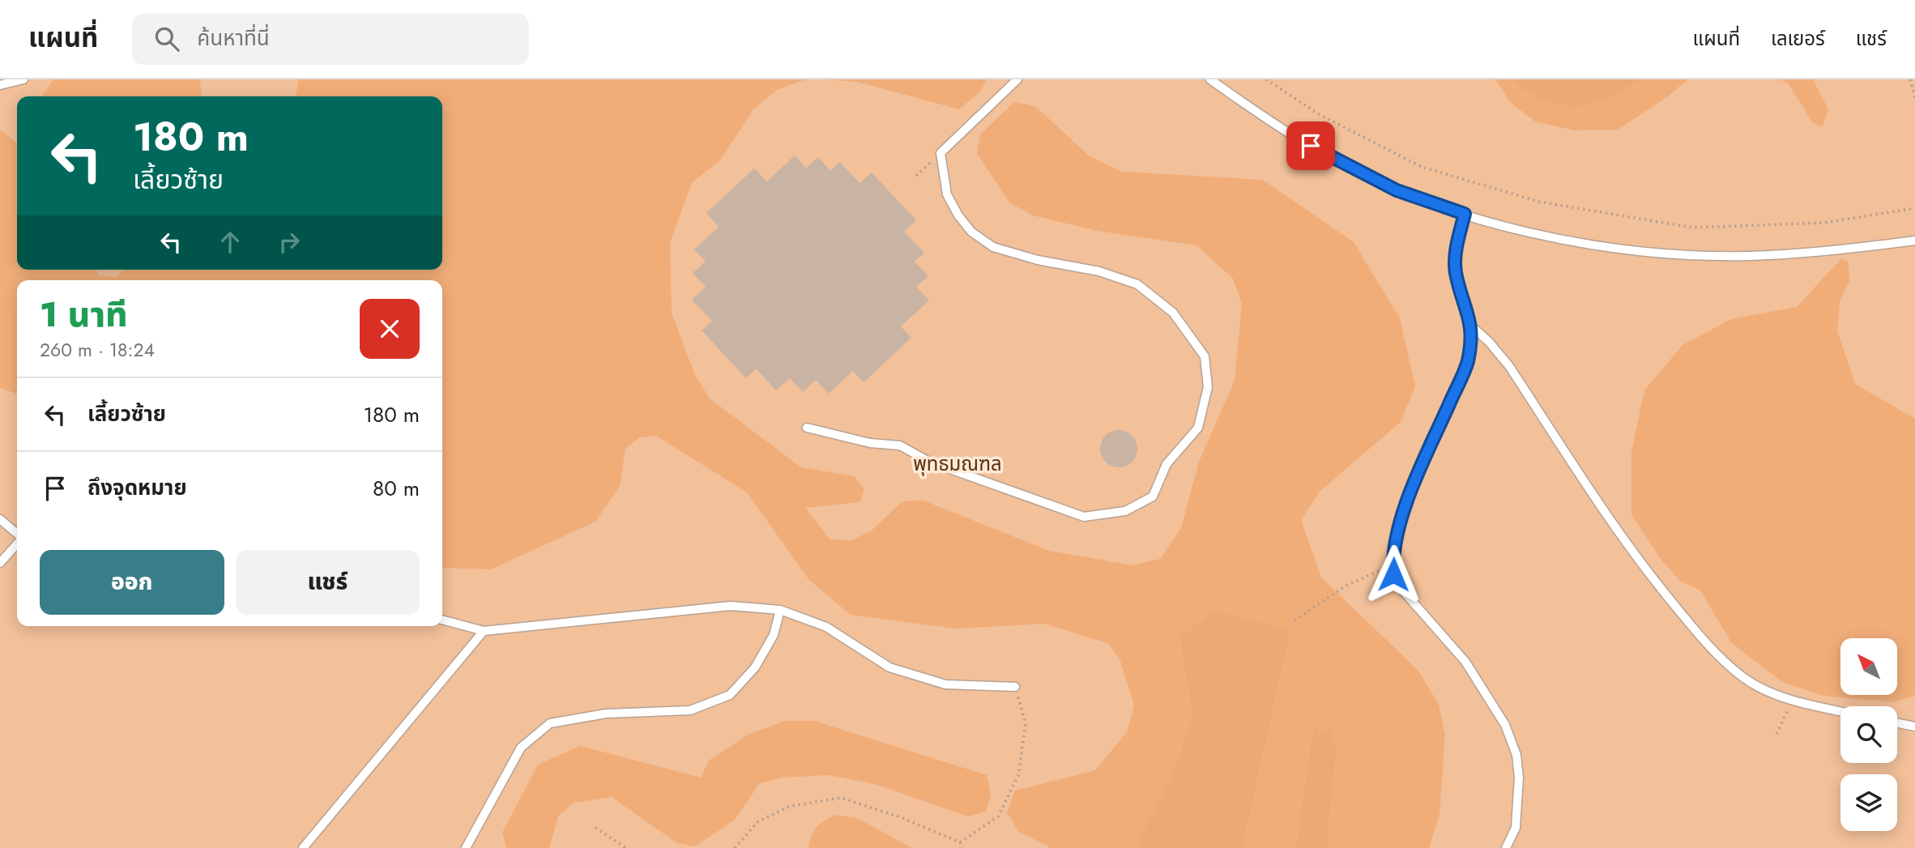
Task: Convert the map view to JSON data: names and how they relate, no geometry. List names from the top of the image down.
{
  "parks": ["พุทธมณฑล"],
  "north": "top left",
  "page": {
    "header": "แผนที่",
    "search": "ค้นหาที่นี่",
    "nav": ["แผนที่", "เลเยอร์", "แชร์"],
    "turn": ["180 m", "เลี้ยวซ้าย"],
    "heading": ["1 นาที", "260 m · 18:24"],
    "list": [
      {
        "name": "เลี้ยวซ้าย",
        "value": "180 m"
      },
      {
        "name": "ถึงจุดหมาย",
        "value": "80 m"
      }
    ],
    "buttons": ["ออก", "แชร์"]
  }
}
